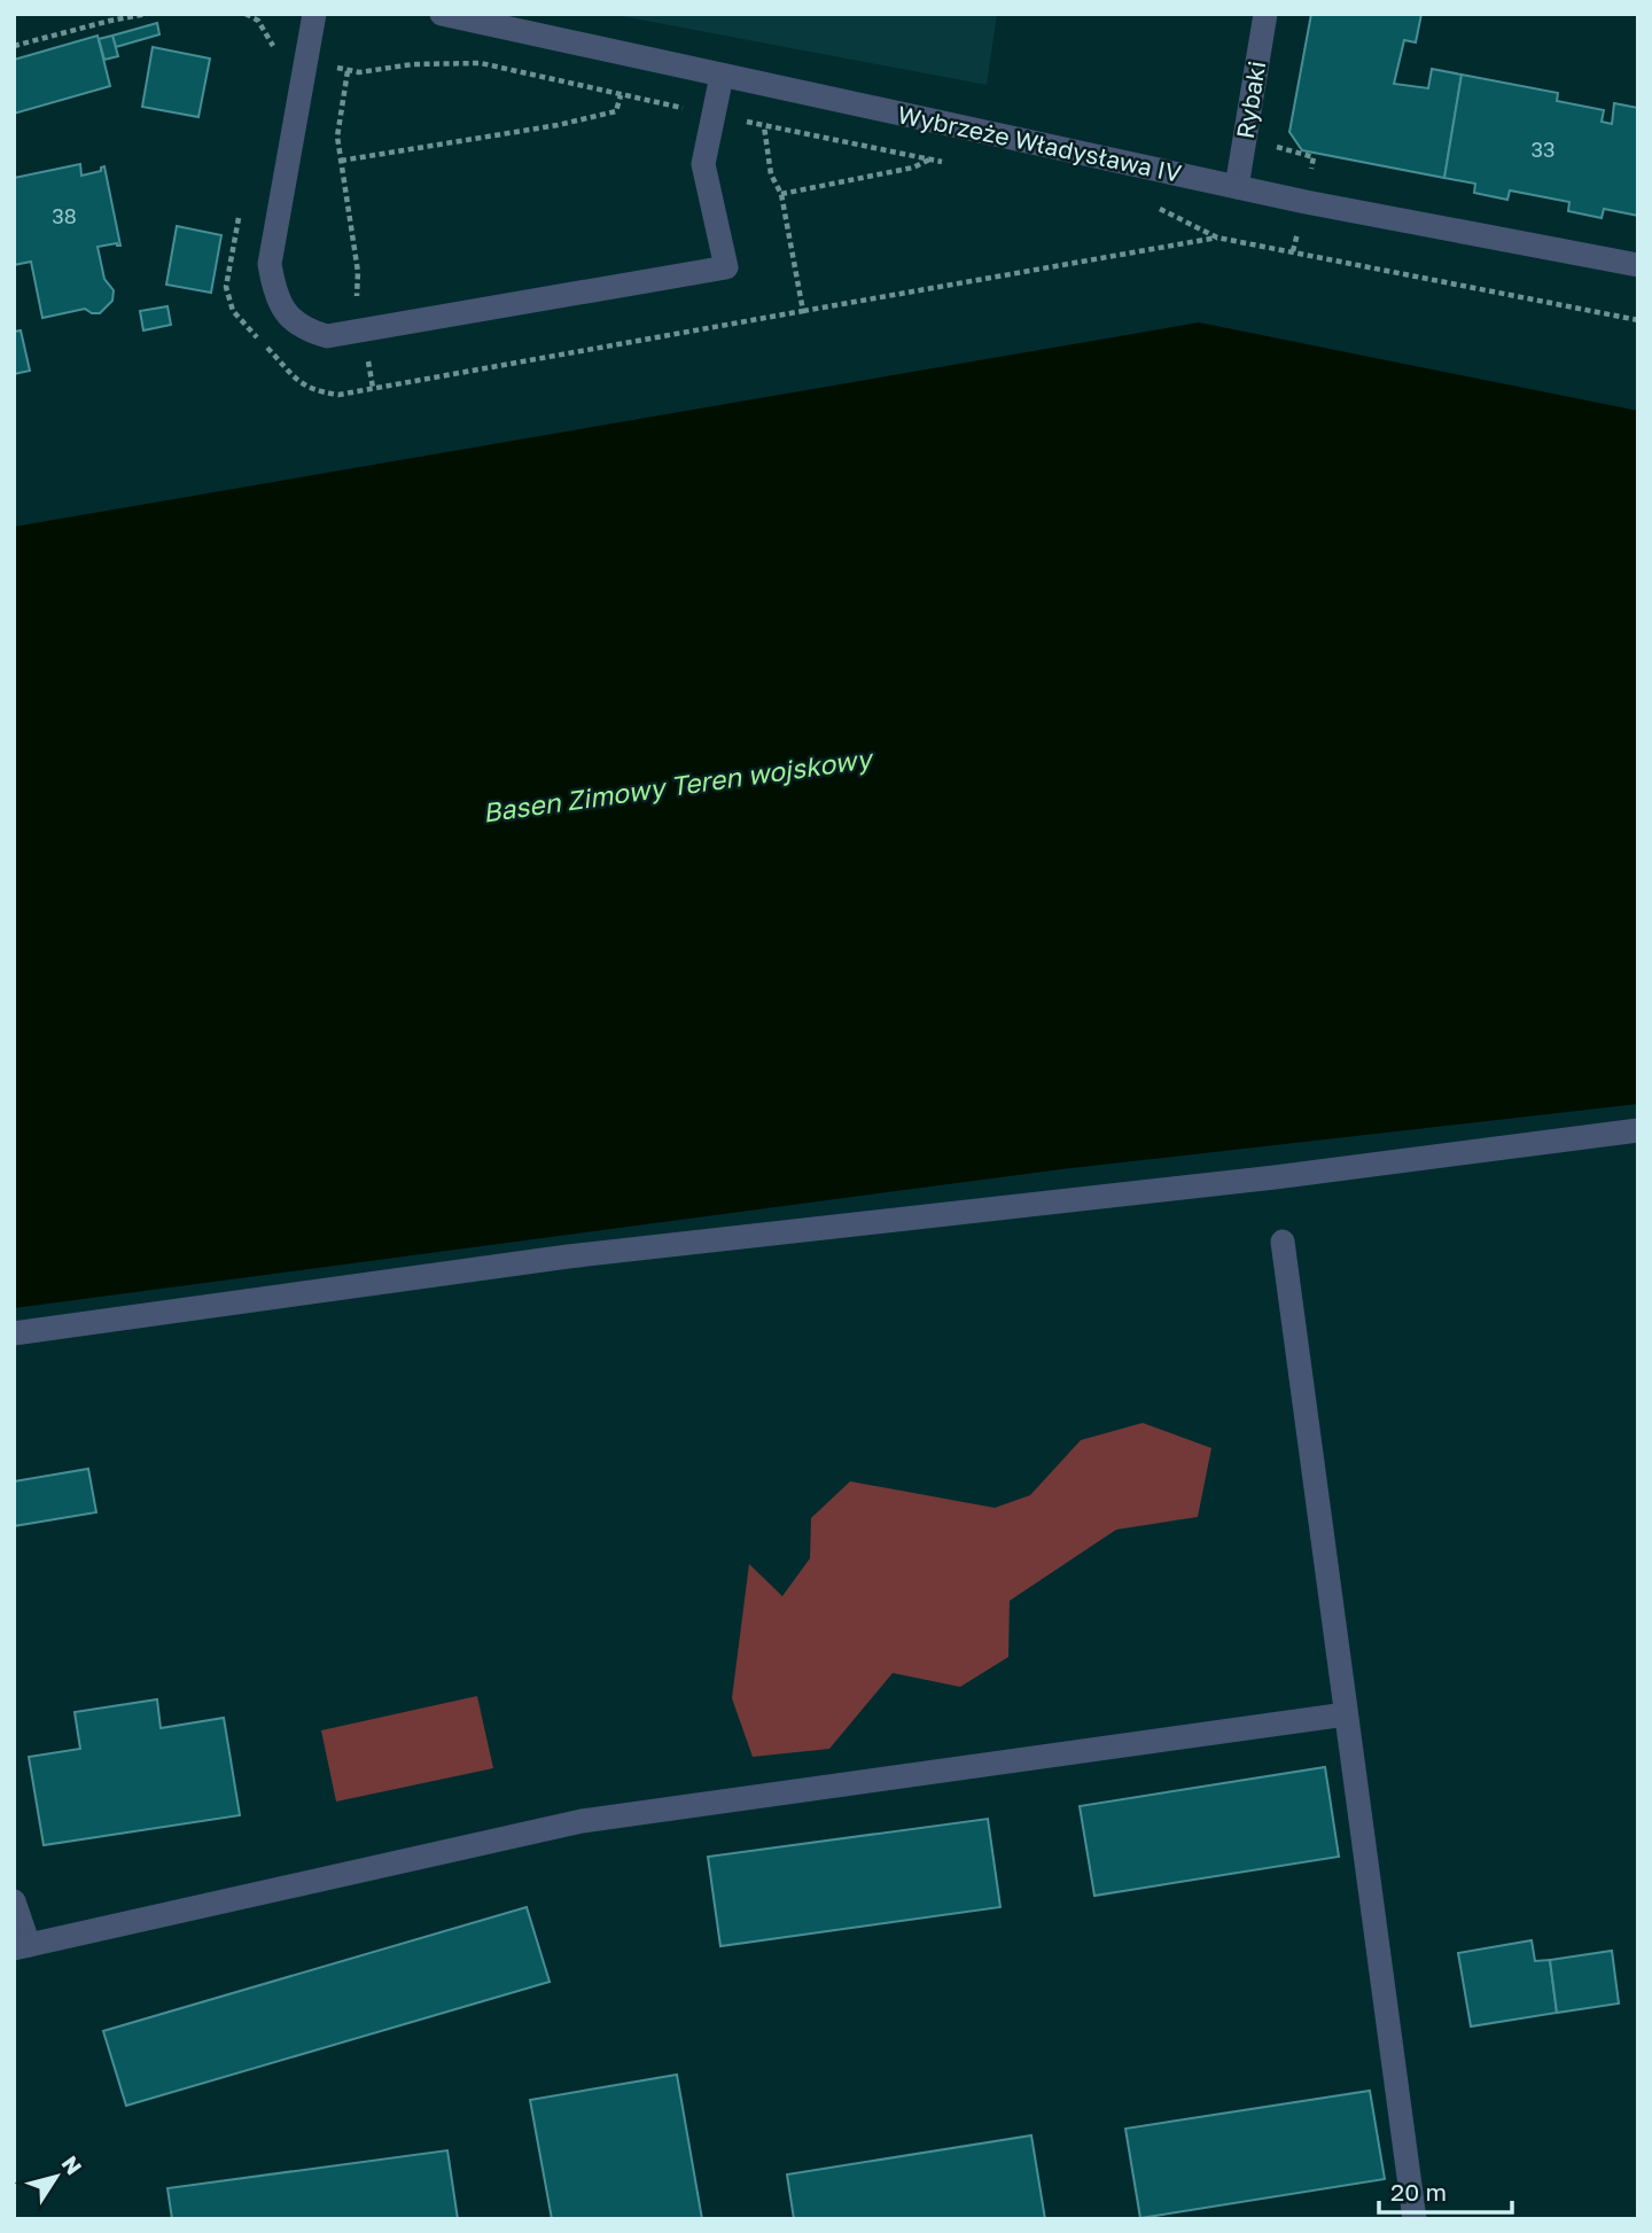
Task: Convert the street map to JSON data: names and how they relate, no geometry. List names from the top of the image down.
{
  "streets": {
    "street": ["Rybaki", "Wybrzeże Władysława IV"]
  },
  "crossings": [
    ["Rybaki", "Wybrzeże Władysława IV"]
  ],
  "water": ["Basen Zimowy Teren wojskowy"],
  "house_numbers": ["33", "38"],
  "scale_bar": "20 m",
  "north": "top right"
}
